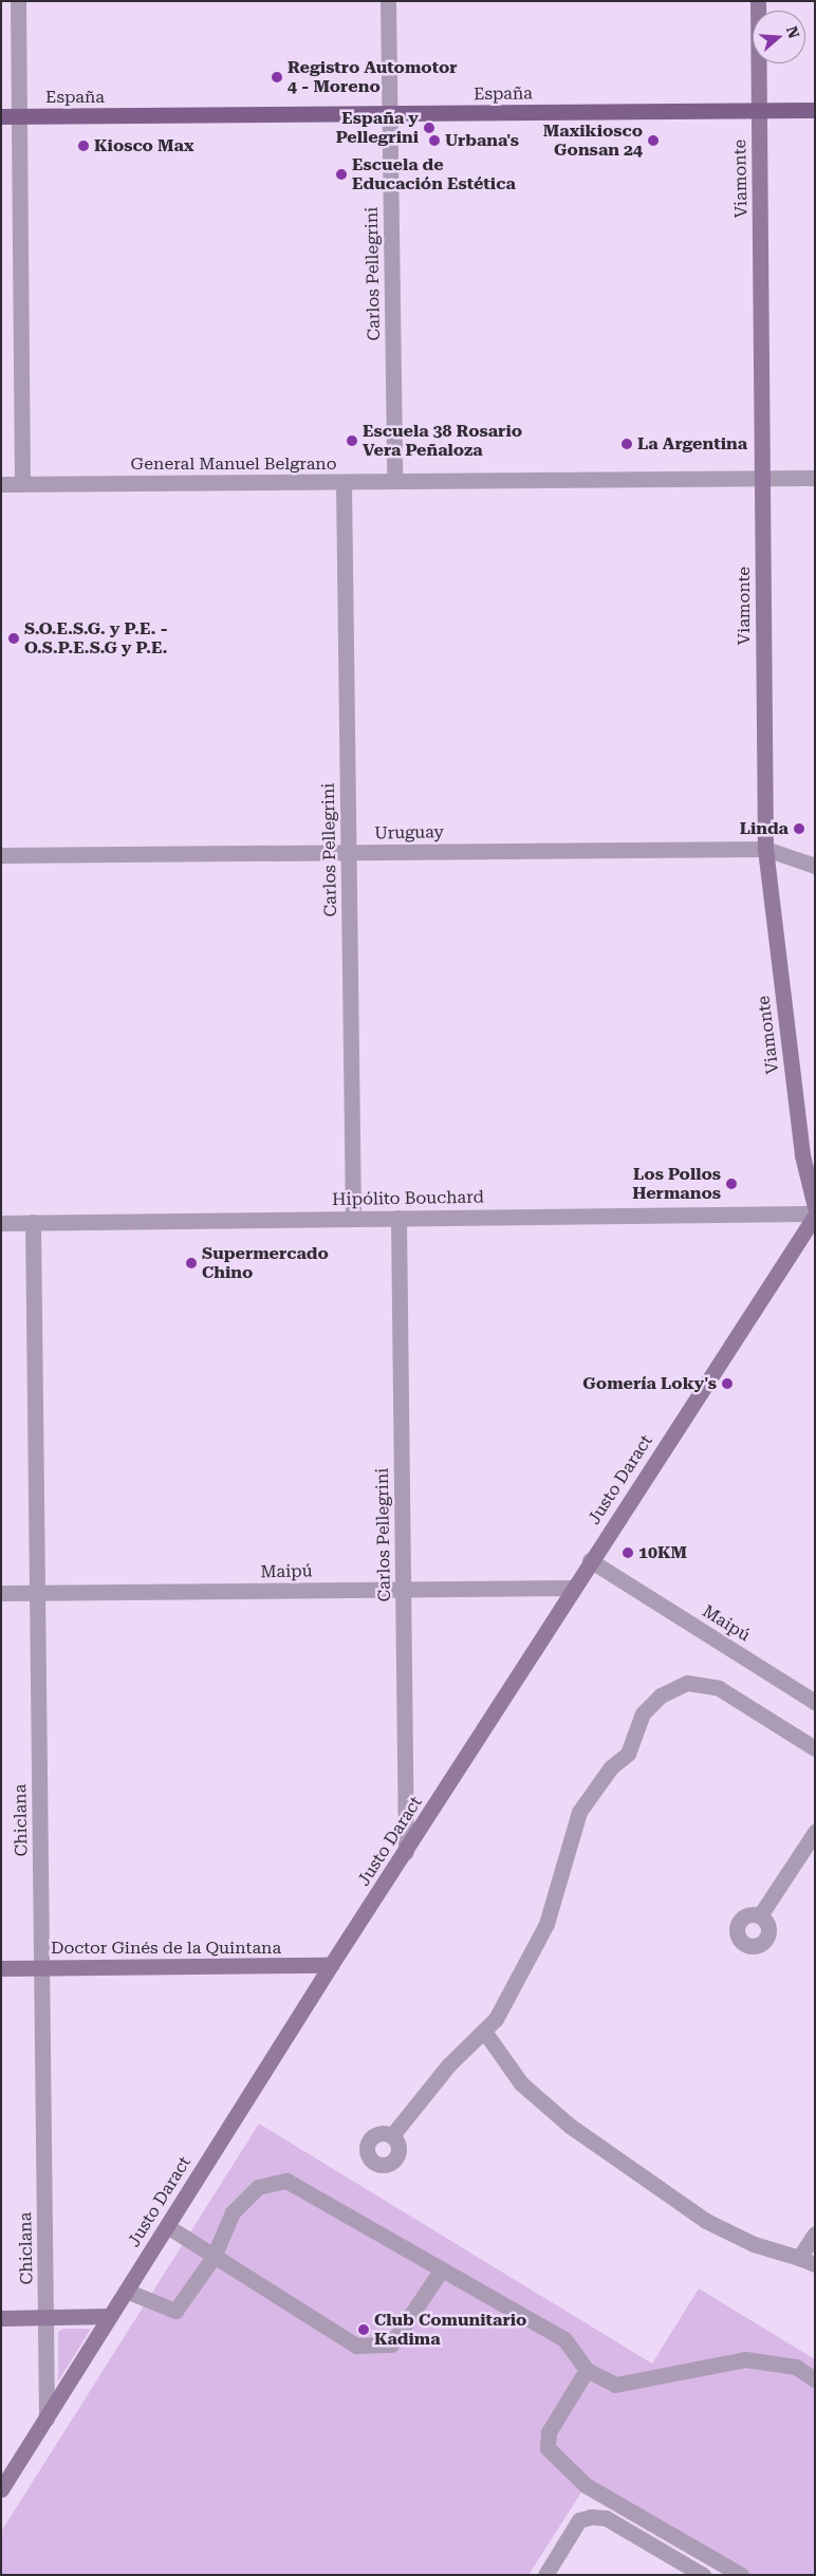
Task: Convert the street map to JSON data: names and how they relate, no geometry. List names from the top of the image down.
{
  "streets": {
    "main road": ["España"],
    "street": [
      "Viamonte",
      "Carlos Pellegrini",
      "General Manuel Belgrano",
      "Uruguay",
      "Hipólito Bouchard",
      "Justo Daract",
      "Maipú",
      "Chiclana",
      "Doctor Ginés de la Quintana"
    ]
  },
  "crossings": [
    ["España", "Viamonte"],
    ["España", "Carlos Pellegrini"],
    ["Viamonte", "General Manuel Belgrano"],
    ["Viamonte", "Uruguay"],
    ["Carlos Pellegrini", "General Manuel Belgrano"],
    ["Carlos Pellegrini", "Uruguay"],
    ["Carlos Pellegrini", "Hipólito Bouchard"],
    ["Carlos Pellegrini", "Justo Daract"],
    ["Carlos Pellegrini", "Maipú"],
    ["Hipólito Bouchard", "Justo Daract"],
    ["Hipólito Bouchard", "Chiclana"],
    ["Justo Daract", "Maipú"],
    ["Justo Daract", "Chiclana"],
    ["Justo Daract", "Doctor Ginés de la Quintana"],
    ["Maipú", "Chiclana"],
    ["Chiclana", "Doctor Ginés de la Quintana"]
  ],
  "places": [
    "Registro Automotor 4 - Moreno",
    "España y Pellegrini",
    "Urbana's",
    "Maxikiosco Gonsan 24",
    "Kiosco Max",
    "Escuela de Educación Estética",
    "Escuela 38 Rosario Vera Peñaloza",
    "La Argentina",
    "S.O.E.S.G. y P.E. - O.S.P.E.S.G y P.E.",
    "Linda",
    "Los Pollos Hermanos",
    "Supermercado Chino",
    "Gomería Loky's",
    "10KM",
    "Club Comunitario Kadima"
  ],
  "north": "right"
}
